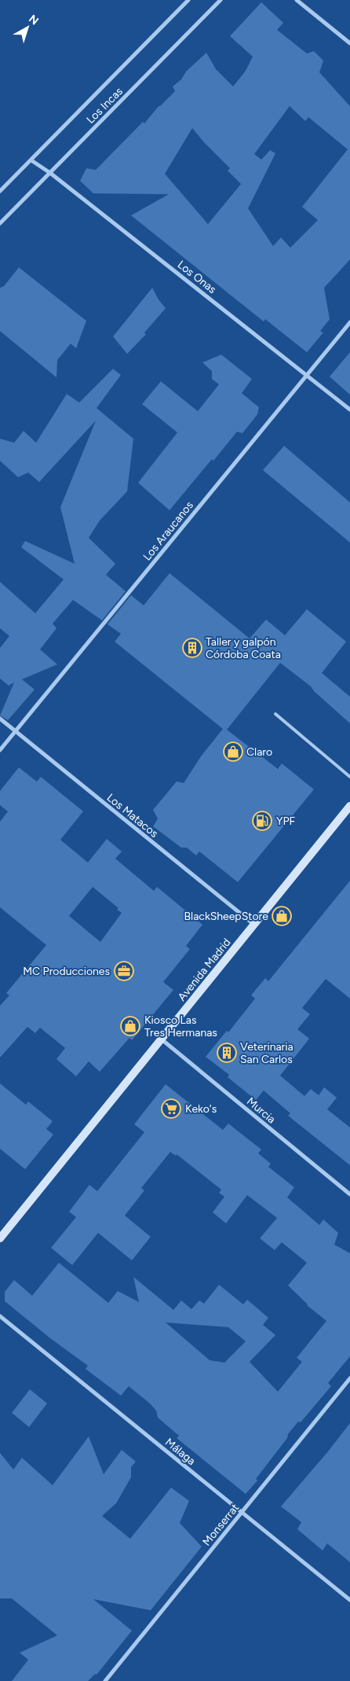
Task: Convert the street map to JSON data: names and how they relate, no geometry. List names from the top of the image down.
{
  "streets": {
    "main road": ["Avenida Madrid"],
    "street": [
      "Los Incas",
      "Los Onas",
      "Los Araucanos",
      "Los Matacos",
      "Murcia",
      "Málaga",
      "Monserrat"
    ]
  },
  "crossings": [
    ["Los Incas", "Los Onas"],
    ["Los Onas", "Los Araucanos"],
    ["Los Araucanos", "Los Matacos"],
    ["Los Matacos", "Avenida Madrid"],
    ["Avenida Madrid", "Murcia"],
    ["Málaga", "Monserrat"]
  ],
  "places": {
    "building": ["Taller y galpón Córdoba Coata", "Veterinaria San Carlos"],
    "shop": ["Claro", "BlackSheepStore", "Kiosco Las Tres Hermanas"],
    "fuel station": ["YPF"],
    "office": ["MC Producciones"],
    "supermarket": ["Keko's"]
  },
  "north": "top right"
}
